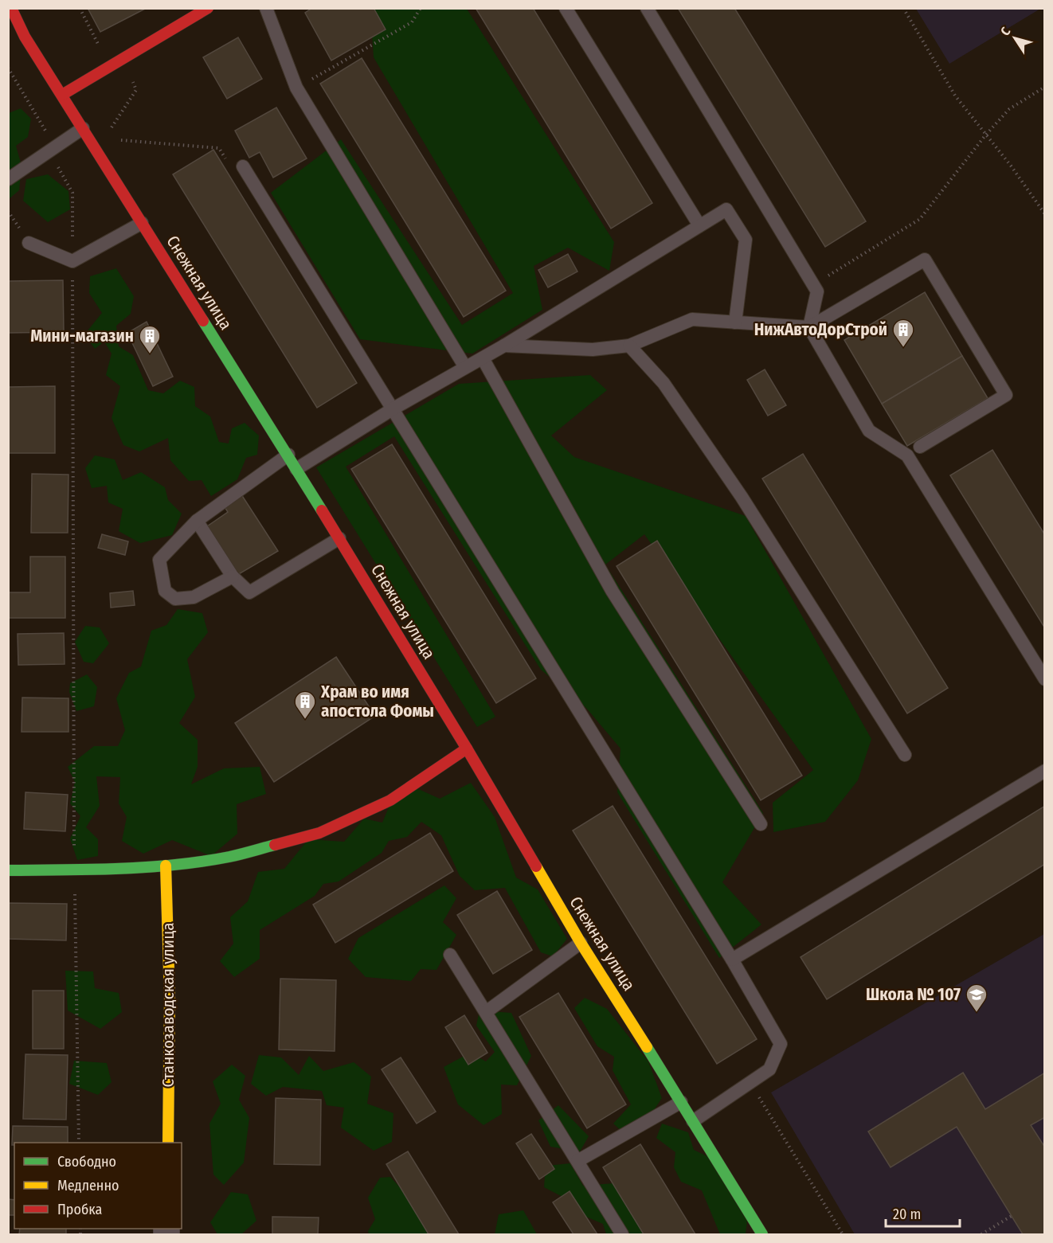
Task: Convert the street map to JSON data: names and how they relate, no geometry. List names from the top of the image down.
{
  "streets": {
    "street": ["Снежная улица", "Станкозаводская улица"]
  },
  "places": {
    "building": ["НижАвтоДорСтрой", "Мини-магазин", "Храм во имя апостола Фомы"],
    "school or university": ["Школа № 107"]
  },
  "legend": ["Свободно", "Медленно", "Пробка"],
  "scale_bar": "20 m",
  "north": "top left"
}
